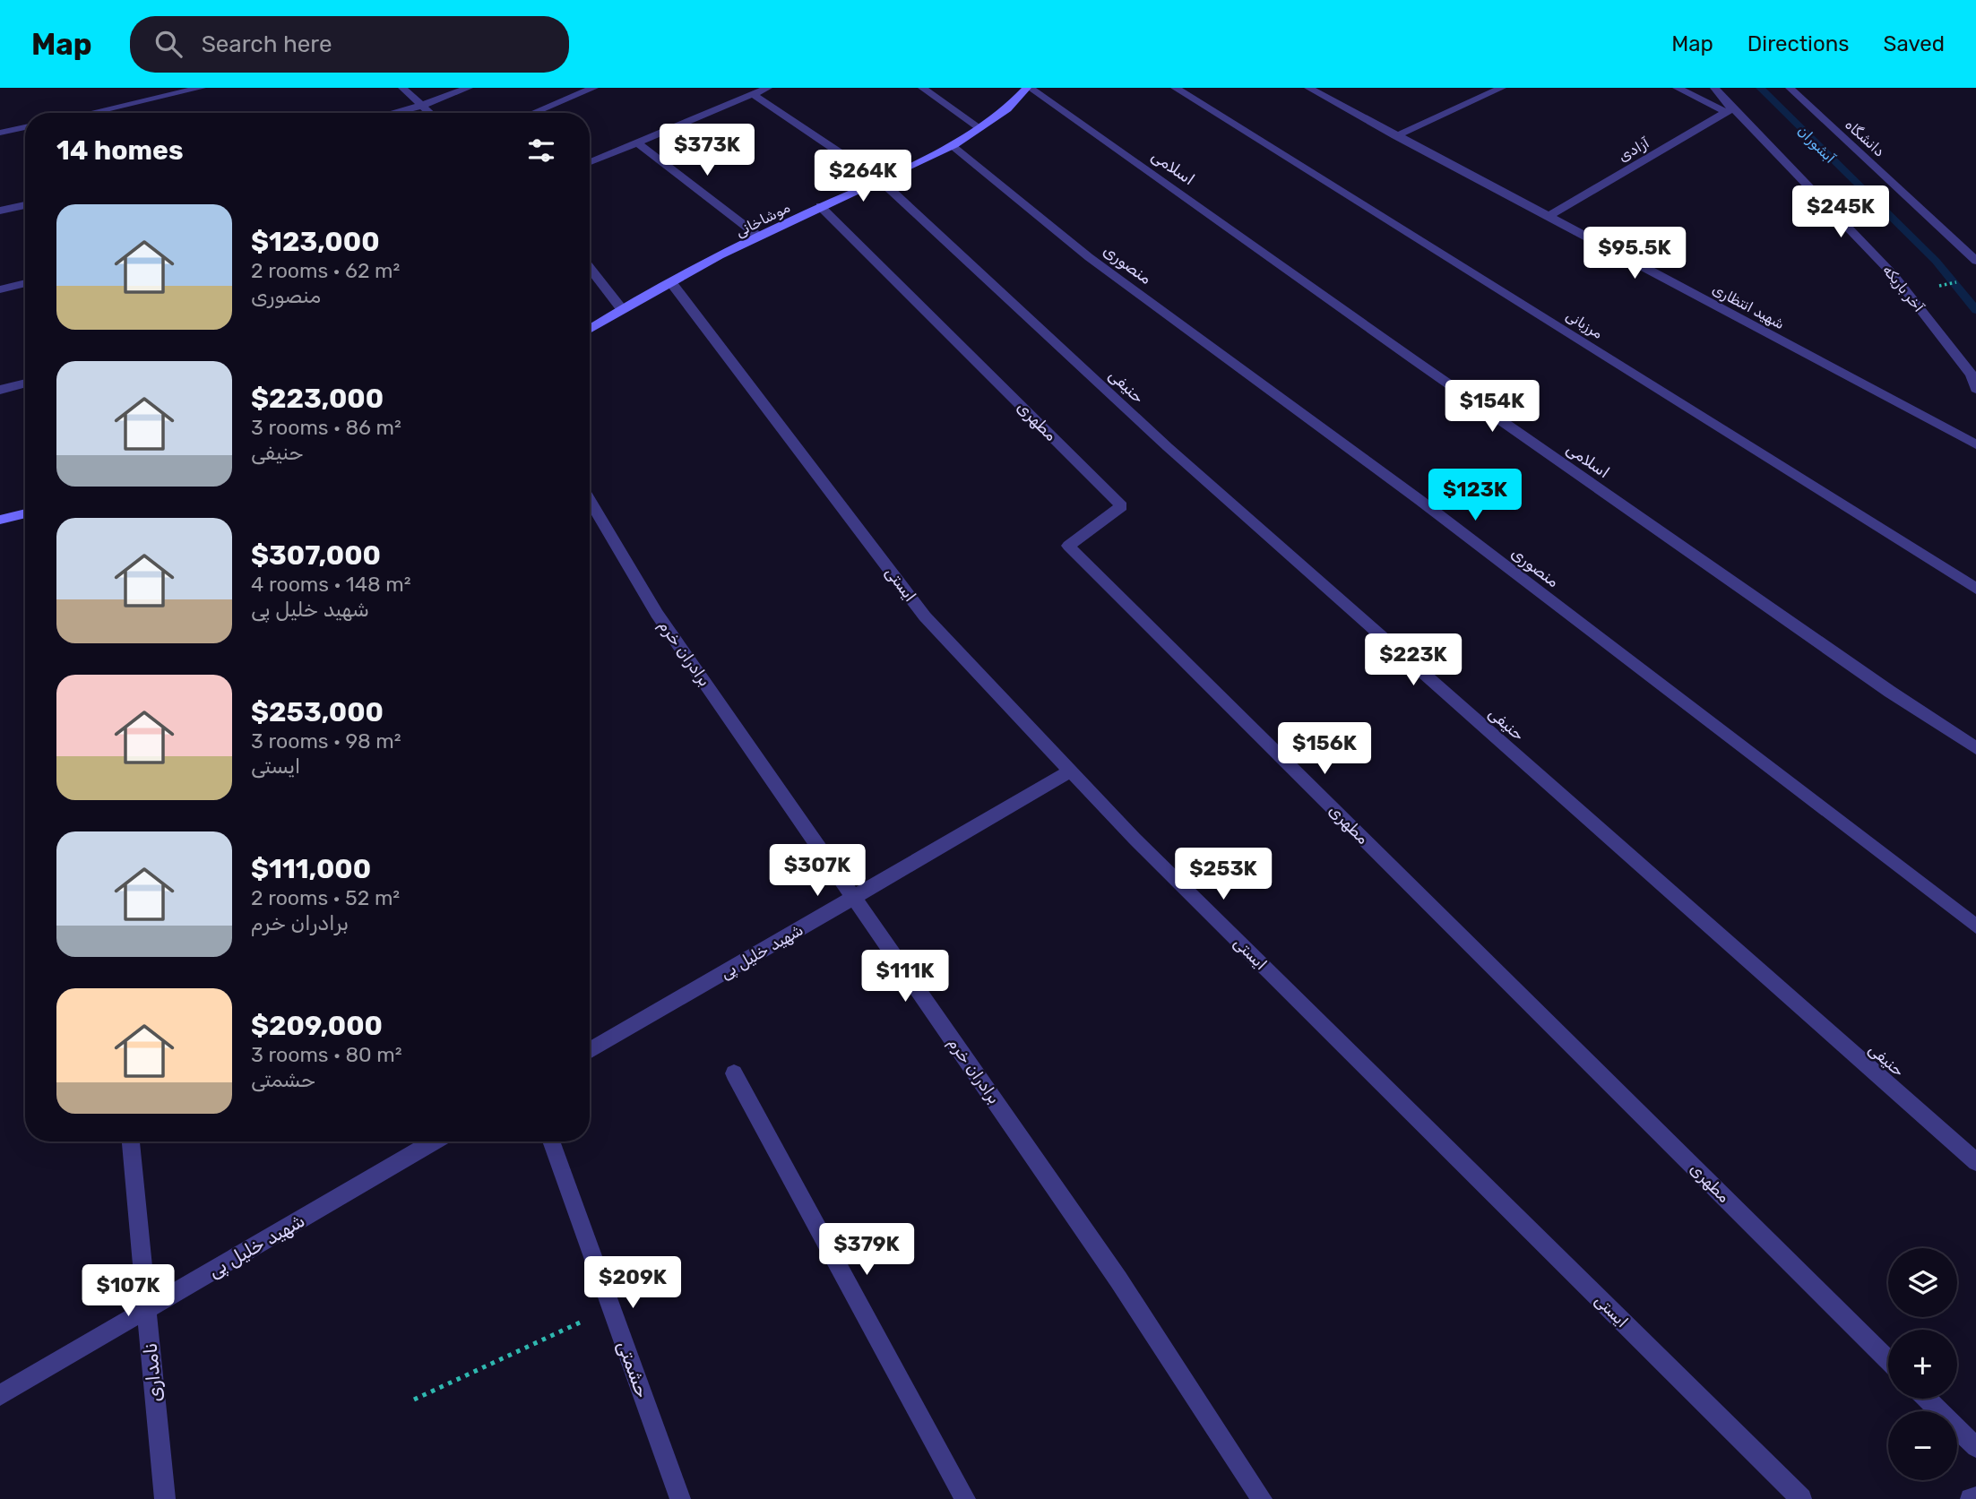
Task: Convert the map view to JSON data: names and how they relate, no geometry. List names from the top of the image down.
{
  "streets": {
    "street": [
      "دانشگاه",
      "آزادی",
      "اسلامی",
      "موشاخانی",
      "منصوری",
      "آخر باریکه",
      "شهید انتظاری",
      "مرزبانی",
      "حنیفی",
      "مطهری",
      "ایستی",
      "برادران خرم",
      "شهید خلیل پی",
      "حشمتی",
      "نامداری"
    ]
  },
  "crossings": [
    ["آزادی", "آخر باریکه"],
    ["آزادی", "شهید انتظاری"],
    ["اسلامی", "موشاخانی"],
    ["موشاخانی", "منصوری"],
    ["موشاخانی", "حنیفی"],
    ["موشاخانی", "مطهری"],
    ["موشاخانی", "ایستی"],
    ["ایستی", "شهید خلیل پی"],
    ["برادران خرم", "شهید خلیل پی"],
    ["شهید خلیل پی", "نامداری"]
  ],
  "water": ["آبشوران"],
  "page": {
    "header": "Map",
    "search": "Search here",
    "nav": ["Map", "Directions", "Saved"],
    "heading": "14 homes",
    "price": [
      "$373K",
      "$264K",
      "$245K",
      "$95.5K",
      "$154K",
      "$123K",
      "$223K",
      "$156K",
      "$307K",
      "$253K",
      "$111K",
      "$379K",
      "$209K",
      "$107K"
    ],
    "list": [
      {
        "name": "$123,000",
        "note": "2 rooms · 62 m² · منصوری"
      },
      {
        "name": "$223,000",
        "note": "3 rooms · 86 m² · حنیفی"
      },
      {
        "name": "$307,000",
        "note": "4 rooms · 148 m² · شهید خلیل پی"
      },
      {
        "name": "$253,000",
        "note": "3 rooms · 98 m² · ایستی"
      },
      {
        "name": "$111,000",
        "note": "2 rooms · 52 m² · برادران خرم"
      },
      {
        "name": "$209,000",
        "note": "3 rooms · 80 m² · حشمتی"
      }
    ],
    "map_buttons": ["+", "−"]
  }
}
